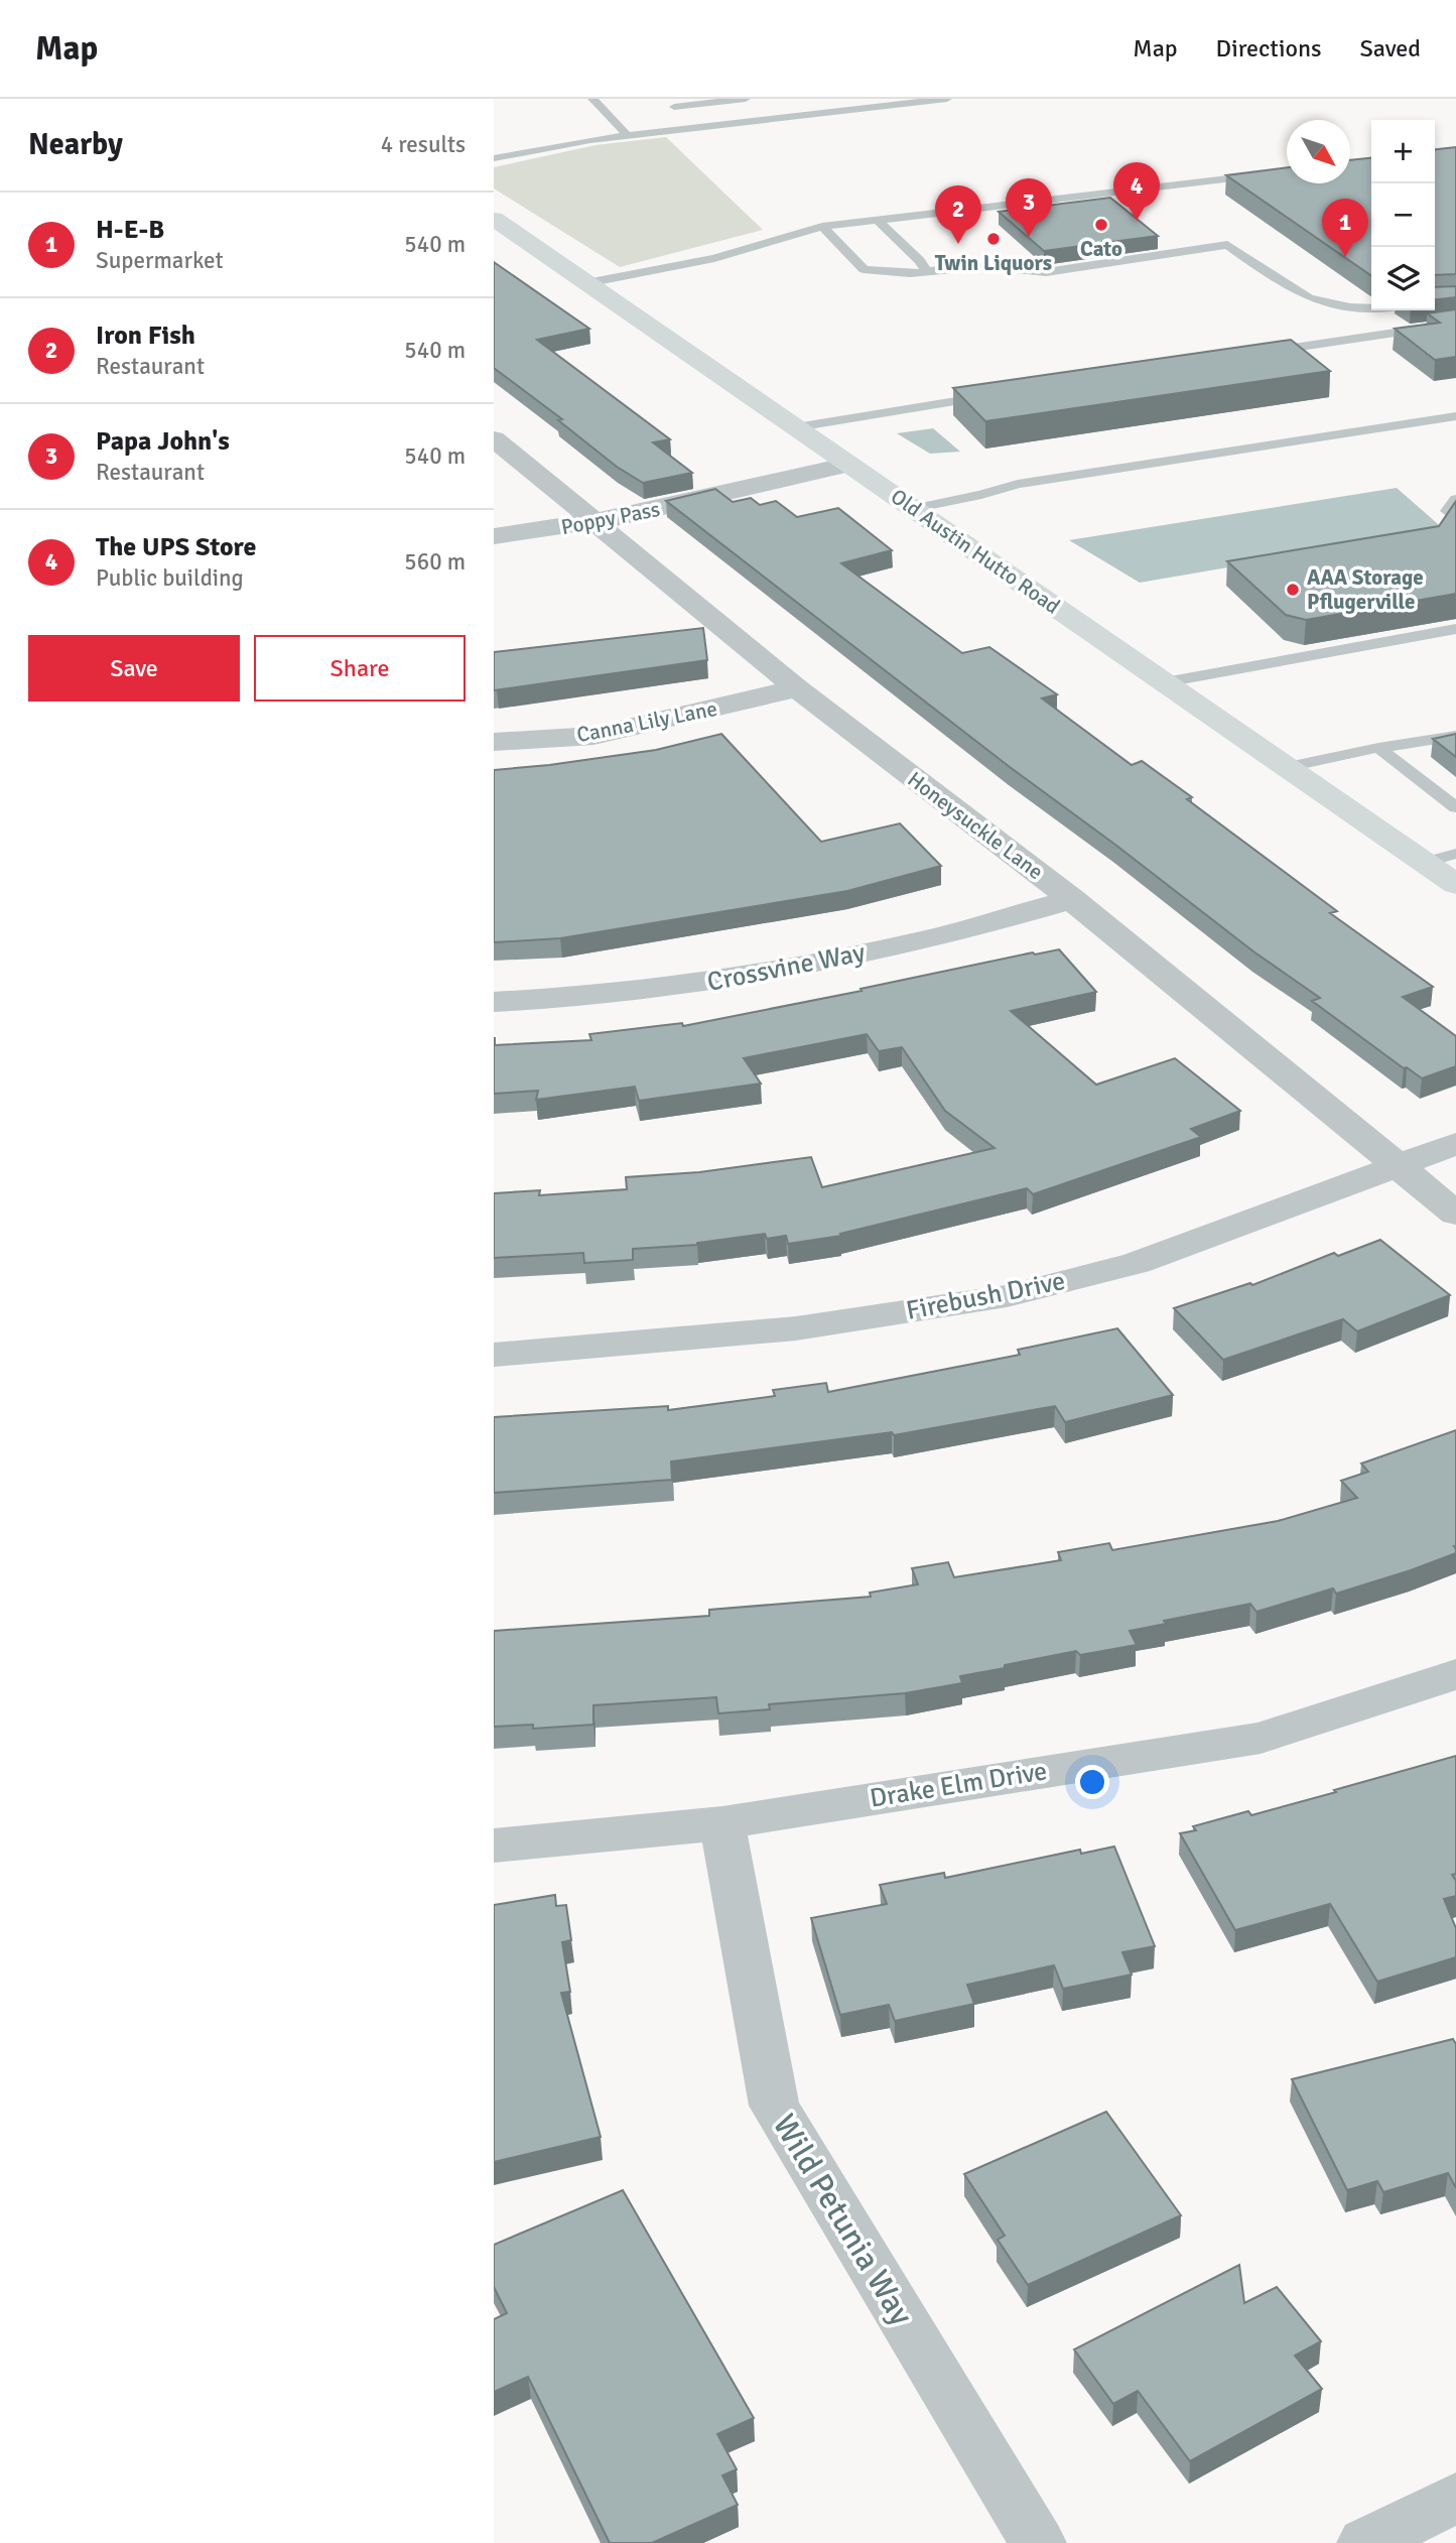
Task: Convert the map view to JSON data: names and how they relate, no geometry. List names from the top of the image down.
{
  "streets": {
    "street": [
      "Poppy Pass",
      "Old Austin Hutto Road",
      "Canna Lily Lane",
      "Honeysuckle Lane",
      "Crossvine Way",
      "Firebush Drive",
      "Drake Elm Drive",
      "Wild Petunia Way"
    ]
  },
  "crossings": [
    ["Poppy Pass", "Old Austin Hutto Road"],
    ["Poppy Pass", "Honeysuckle Lane"],
    ["Canna Lily Lane", "Honeysuckle Lane"],
    ["Honeysuckle Lane", "Crossvine Way"],
    ["Honeysuckle Lane", "Firebush Drive"],
    ["Drake Elm Drive", "Wild Petunia Way"]
  ],
  "places": ["Cato", "Twin Liquors", "AAA Storage Pflugerville"],
  "north": "bottom right",
  "page": {
    "header": "Map",
    "nav": ["Map", "Directions", "Saved"],
    "heading": ["Nearby", "4 results"],
    "map_buttons": ["+", "−"],
    "pins": [
      "4",
      "3",
      "2",
      "1"
    ],
    "list": [
      {
        "mark": "1",
        "name": "H-E-B",
        "note": "Supermarket",
        "value": "540 m"
      },
      {
        "mark": "2",
        "name": "Iron Fish",
        "note": "Restaurant",
        "value": "540 m"
      },
      {
        "mark": "3",
        "name": "Papa John's",
        "note": "Restaurant",
        "value": "540 m"
      },
      {
        "mark": "4",
        "name": "The UPS Store",
        "note": "Public building",
        "value": "560 m"
      }
    ],
    "buttons": ["Save", "Share"]
  }
}
